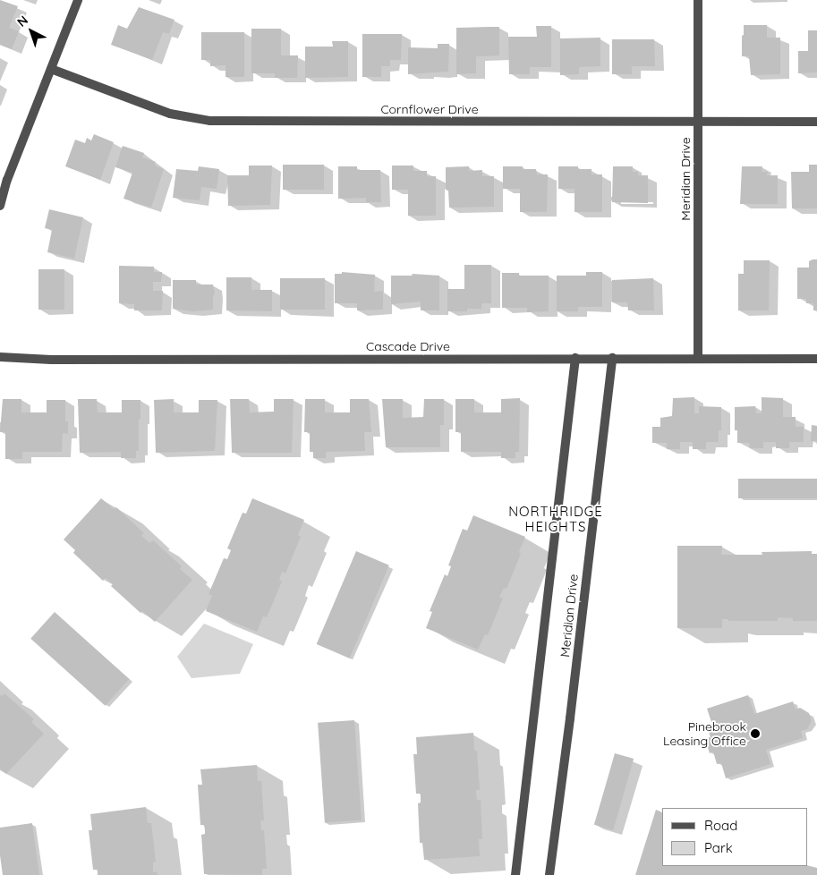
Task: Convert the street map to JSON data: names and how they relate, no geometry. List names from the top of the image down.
{
  "streets": {
    "street": ["Cornflower Drive", "Meridian Drive", "Cascade Drive"]
  },
  "crossings": [
    ["Cornflower Drive", "Meridian Drive"],
    ["Meridian Drive", "Cascade Drive"]
  ],
  "districts": ["NORTHRIDGE HEIGHTS"],
  "places": ["Pinebrook Leasing Office"],
  "legend": ["Road", "Park"],
  "north": "top left"
}
